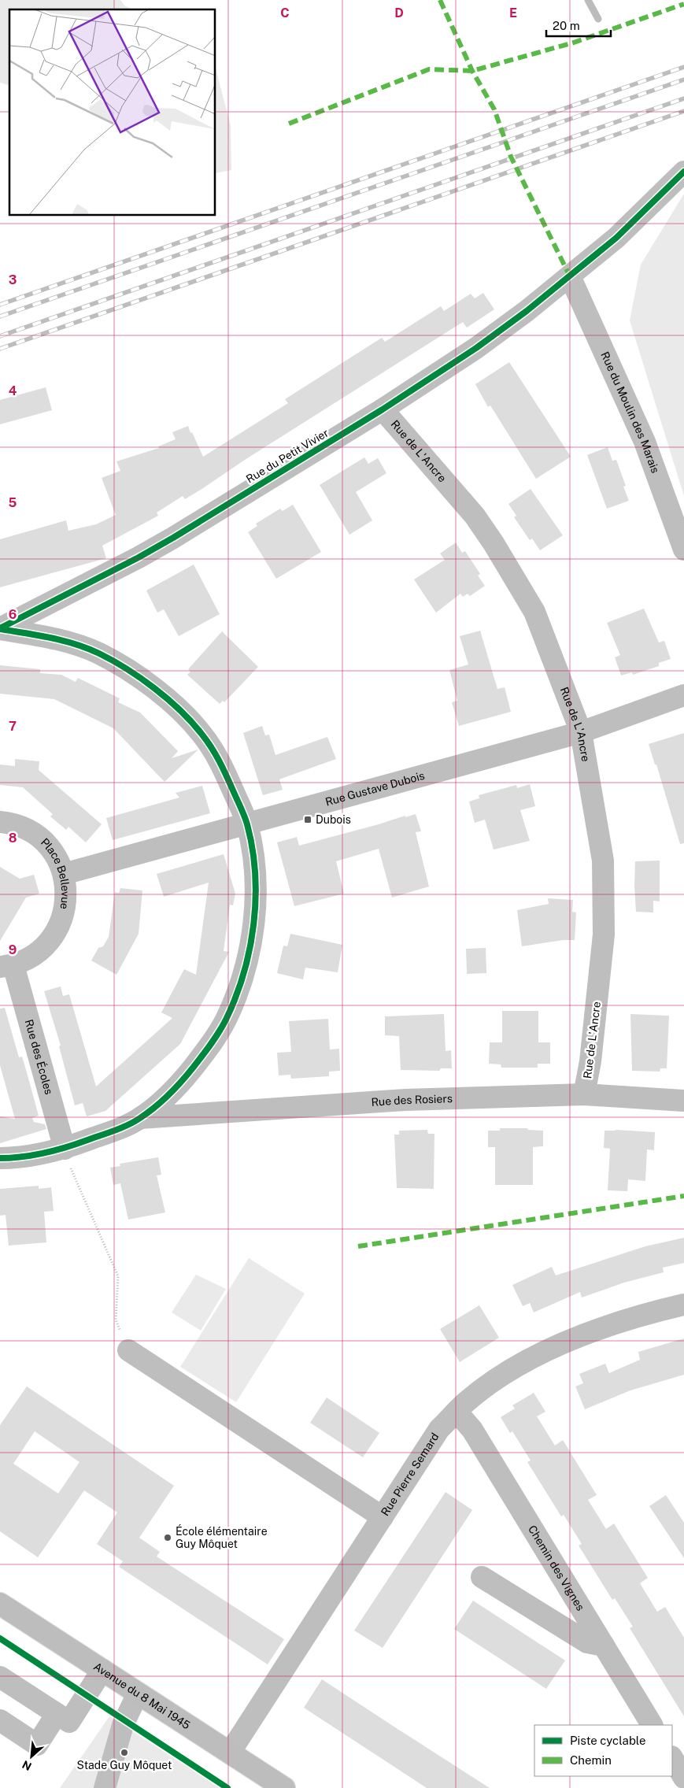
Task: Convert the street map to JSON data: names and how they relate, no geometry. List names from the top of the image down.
{
  "streets": {
    "main road": ["Avenue du 8 Mai 1945"],
    "street": [
      "Rue du Moulin des Marais",
      "Rue de L'Ancre",
      "Rue du Petit Vivier",
      "Rue Gustave Dubois",
      "Place Bellevue",
      "Rue des Écoles",
      "Rue des Rosiers",
      "Rue Pierre Semard",
      "Chemin des Vignes"
    ]
  },
  "crossings": [
    ["Rue du Moulin des Marais", "Rue du Petit Vivier"],
    ["Rue de L'Ancre", "Rue du Petit Vivier"],
    ["Rue de L'Ancre", "Rue Gustave Dubois"],
    ["Rue de L'Ancre", "Rue des Rosiers"],
    ["Rue Gustave Dubois", "Place Bellevue"],
    ["Place Bellevue", "Rue des Écoles"],
    ["Rue Pierre Semard", "Chemin des Vignes"],
    ["Rue Pierre Semard", "Avenue du 8 Mai 1945"]
  ],
  "places": {
    "transit": ["Dubois"],
    "other": ["École élémentaire Guy Môquet", "Stade Guy Môquet"]
  },
  "legend": ["Piste cyclable", "Chemin"],
  "scale_bar": "20 m",
  "north": "bottom left",
  "grid": {
    "columns": ["C", "D", "E"],
    "rows": [
      "3",
      "4",
      "5",
      "6",
      "7",
      "8",
      "9"
    ]
  }
}
